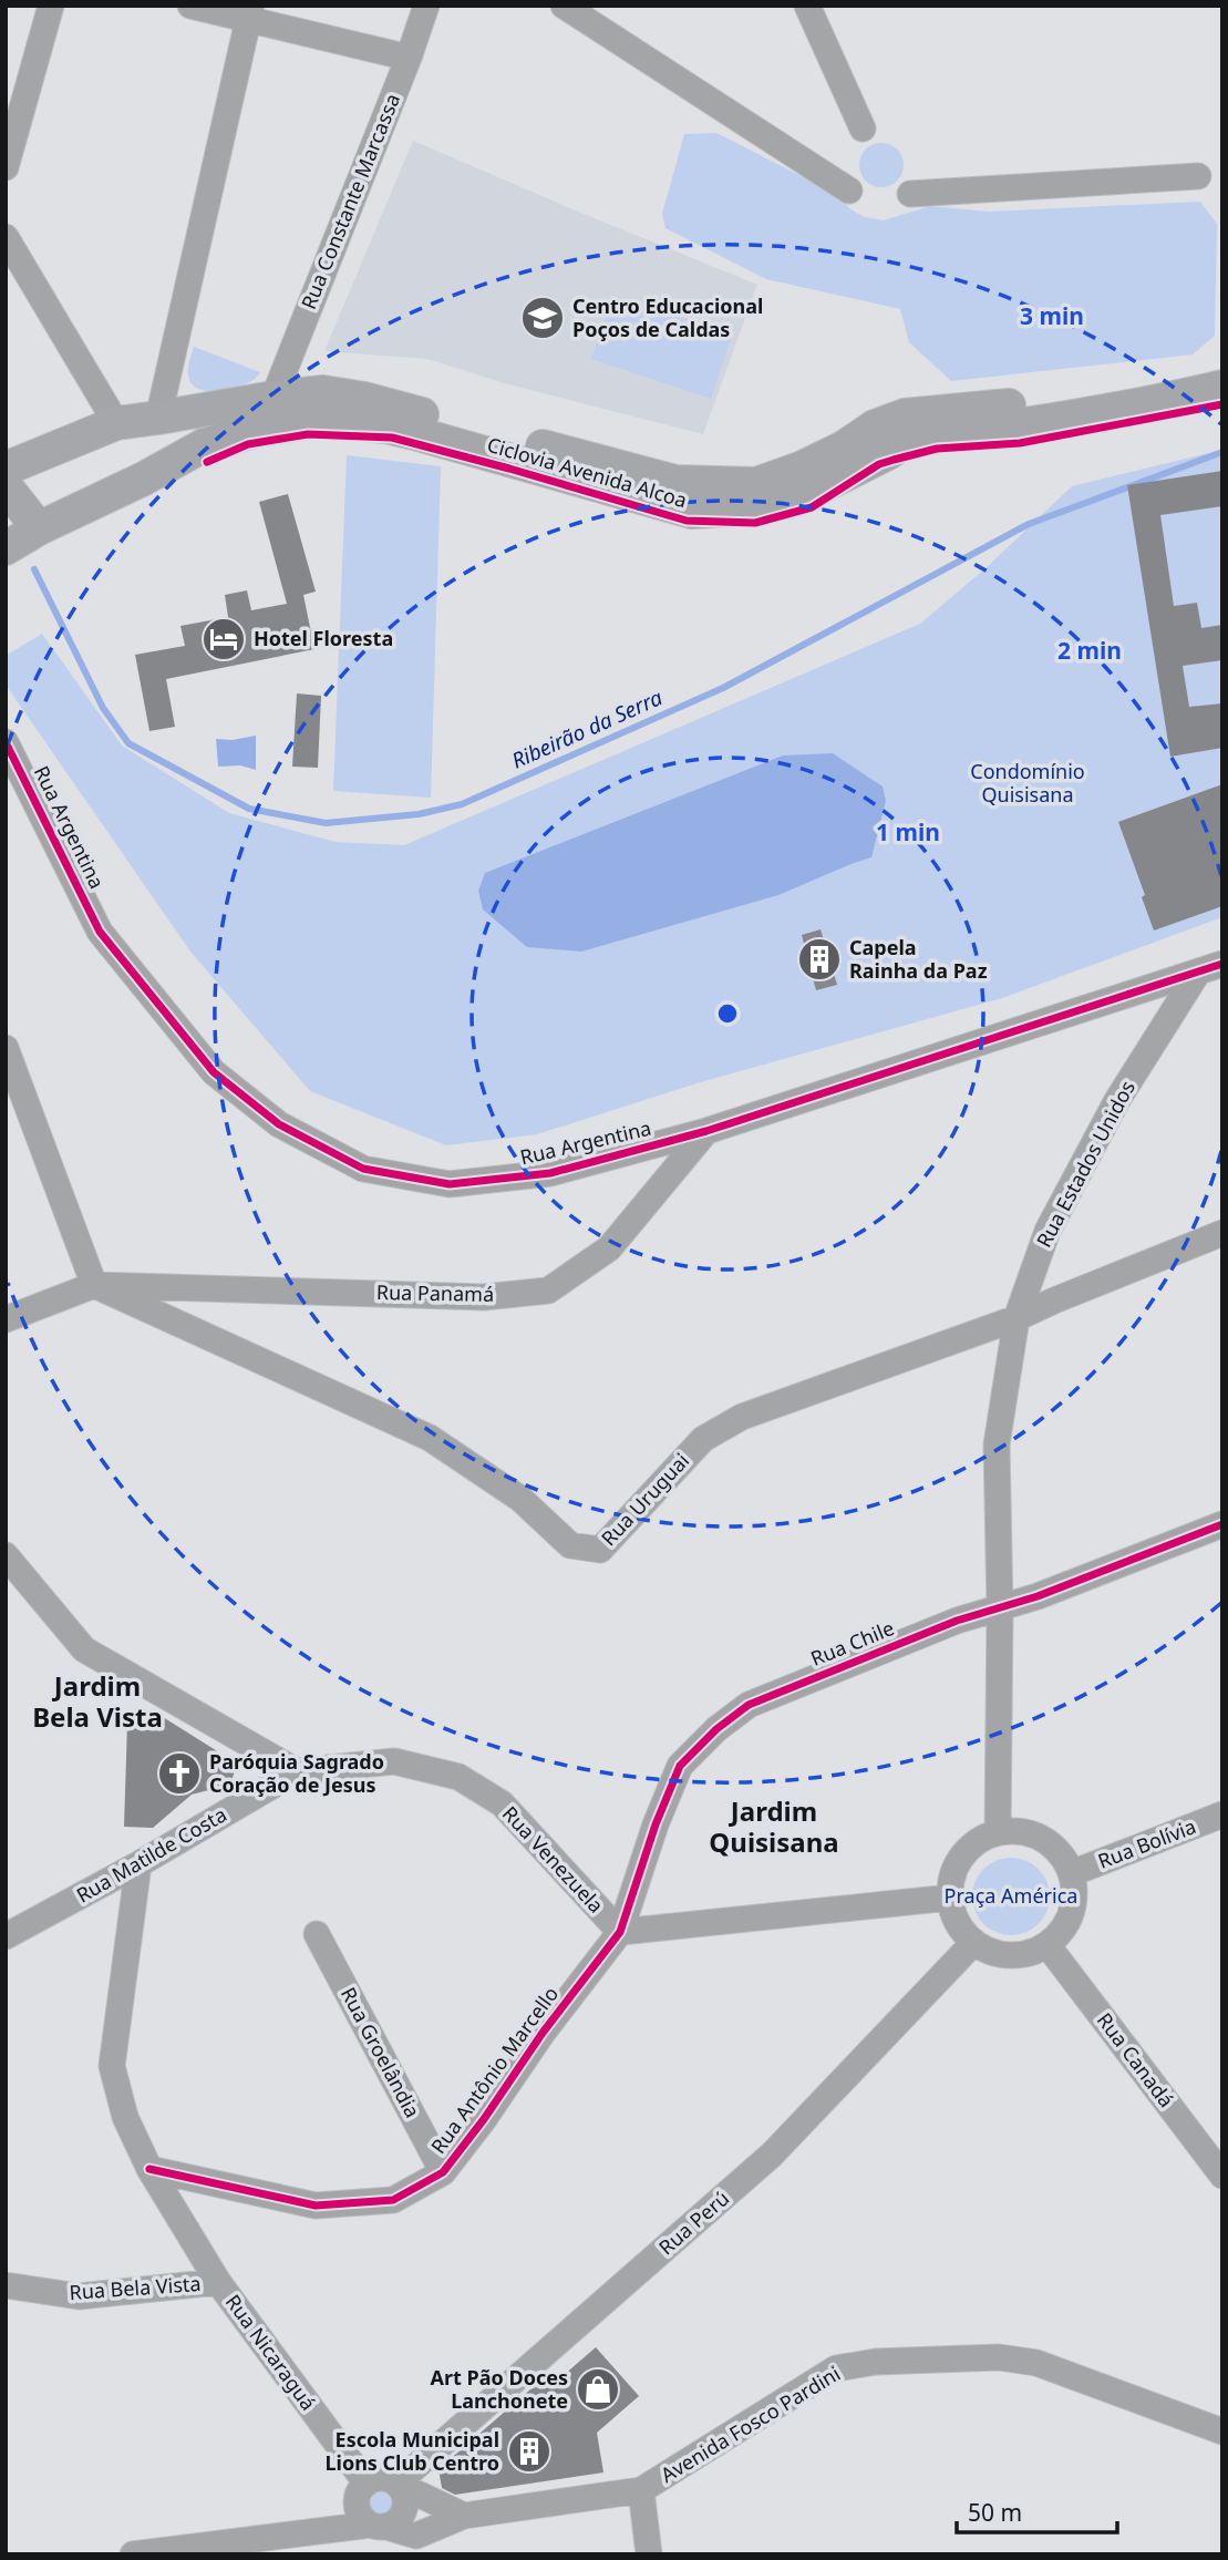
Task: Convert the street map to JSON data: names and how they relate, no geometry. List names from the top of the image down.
{
  "streets": {
    "street": [
      "Rua Constante Marcassa",
      "Rua Argentina",
      "Rua Estados Unidos",
      "Rua Panamá",
      "Rua Uruguai",
      "Rua Chile",
      "Rua Bolívia",
      "Rua Matilde Costa",
      "Rua Venezuela",
      "Rua Groelândia",
      "Rua Canadá",
      "Rua Antônio Marcello",
      "Rua Perú",
      "Rua Bela Vista",
      "Rua Nicaraguá",
      "Avenida Fosco Pardini"
    ],
    "cycle path": ["Ciclovia Avenida Alcoa"]
  },
  "crossings": [
    ["Rua Argentina", "Rua Estados Unidos"],
    ["Rua Argentina", "Rua Panamá"],
    ["Rua Estados Unidos", "Rua Uruguai"],
    ["Rua Estados Unidos", "Rua Chile"],
    ["Rua Estados Unidos", "Rua Bolívia"],
    ["Rua Estados Unidos", "Rua Canadá"],
    ["Rua Estados Unidos", "Rua Perú"],
    ["Rua Panamá", "Rua Uruguai"],
    ["Rua Chile", "Rua Venezuela"],
    ["Rua Chile", "Rua Antônio Marcello"],
    ["Rua Bolívia", "Rua Canadá"],
    ["Rua Bolívia", "Rua Perú"],
    ["Rua Matilde Costa", "Rua Venezuela"],
    ["Rua Matilde Costa", "Rua Nicaraguá"],
    ["Rua Venezuela", "Rua Antônio Marcello"],
    ["Rua Groelândia", "Rua Antônio Marcello"],
    ["Rua Canadá", "Rua Perú"],
    ["Rua Antônio Marcello", "Rua Nicaraguá"],
    ["Rua Perú", "Rua Nicaraguá"],
    ["Rua Bela Vista", "Rua Nicaraguá"]
  ],
  "districts": ["Jardim Bela Vista", "Jardim Quisisana"],
  "water": ["Ribeirão da Serra"],
  "parks": ["Condomínio Quisisana", "Praça América"],
  "places": {
    "school or university": ["Centro Educacional Poços de Caldas"],
    "hotel": ["Hotel Floresta"],
    "building": ["Capela Rainha da Paz", "Escola Municipal Lions Club Centro"],
    "church": ["Paróquia Sagrado Coração de Jesus"],
    "shop": ["Art Pão Doces Lanchonete"]
  },
  "scale_bar": "50 m",
  "rings": ["3 min", "2 min", "1 min"]
}
